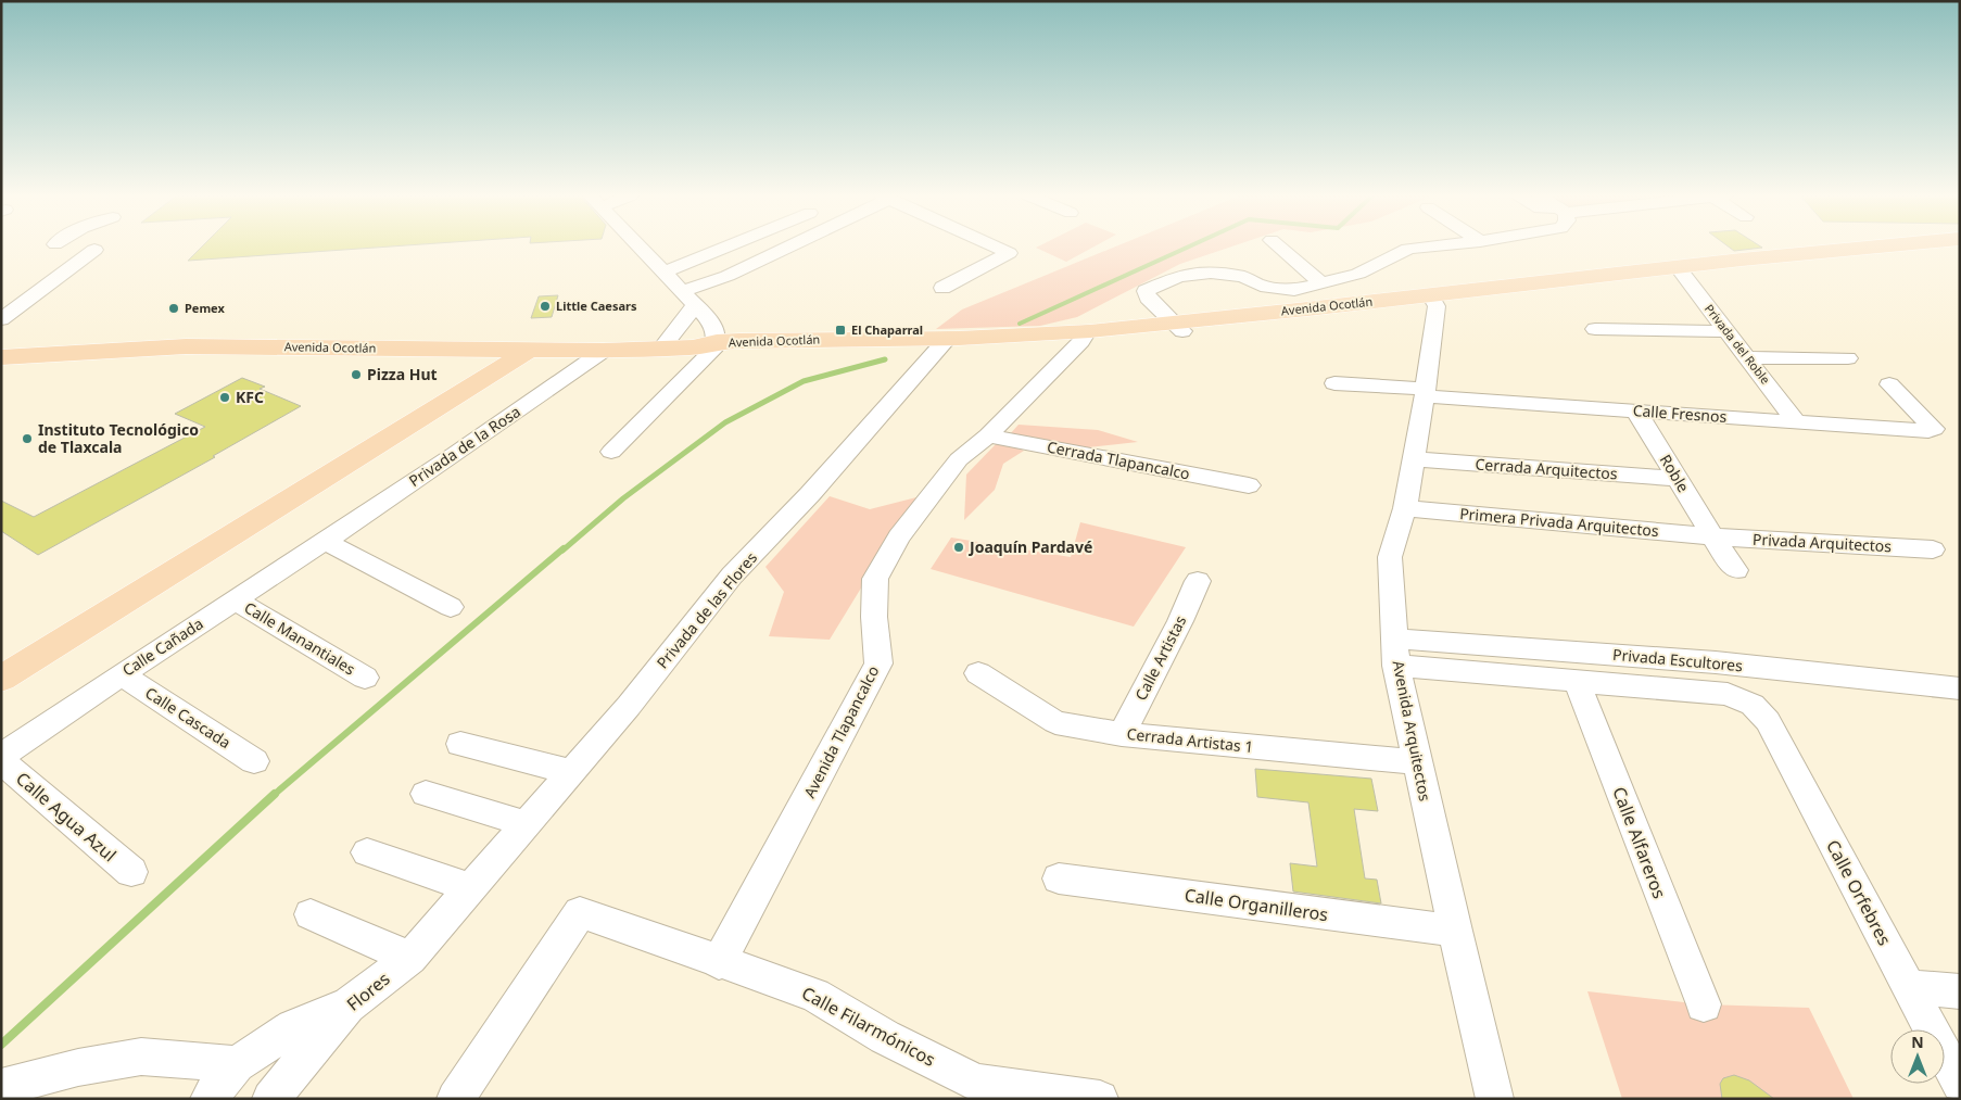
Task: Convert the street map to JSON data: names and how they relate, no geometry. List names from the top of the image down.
{
  "streets": {
    "main road": ["Avenida Ocotlán"],
    "street": [
      "Privada del Roble",
      "Calle Fresnos",
      "Privada de la Rosa",
      "Cerrada Tlapancalco",
      "Cerrada Arquitectos",
      "Roble",
      "Primera Privada Arquitectos",
      "Privada Arquitectos",
      "Privada de las Flores",
      "Calle Manantiales",
      "Calle Cañada",
      "Calle Artistas",
      "Privada Escultores",
      "Calle Cascada",
      "Avenida Arquitectos",
      "Avenida Tlapancalco",
      "Cerrada Artistas 1",
      "Calle Agua Azul",
      "Calle Alfareros",
      "Calle Orfebres",
      "Calle Organilleros",
      "Flores",
      "Calle Filarmónicos"
    ]
  },
  "crossings": [
    ["Avenida Ocotlán", "Privada del Roble"],
    ["Avenida Ocotlán", "Privada de la Rosa"],
    ["Avenida Ocotlán", "Privada de las Flores"],
    ["Avenida Ocotlán", "Avenida Arquitectos"],
    ["Avenida Ocotlán", "Avenida Tlapancalco"],
    ["Privada del Roble", "Calle Fresnos"],
    ["Calle Fresnos", "Roble"],
    ["Calle Fresnos", "Avenida Arquitectos"],
    ["Privada de la Rosa", "Calle Cañada"],
    ["Cerrada Tlapancalco", "Avenida Tlapancalco"],
    ["Cerrada Arquitectos", "Roble"],
    ["Cerrada Arquitectos", "Avenida Arquitectos"],
    ["Roble", "Primera Privada Arquitectos"],
    ["Roble", "Privada Arquitectos"],
    ["Primera Privada Arquitectos", "Privada Arquitectos"],
    ["Primera Privada Arquitectos", "Avenida Arquitectos"],
    ["Privada de las Flores", "Flores"],
    ["Calle Manantiales", "Calle Cañada"],
    ["Calle Cañada", "Calle Cascada"],
    ["Calle Artistas", "Cerrada Artistas 1"],
    ["Privada Escultores", "Avenida Arquitectos"],
    ["Privada Escultores", "Calle Alfareros"],
    ["Privada Escultores", "Calle Orfebres"],
    ["Avenida Arquitectos", "Cerrada Artistas 1"],
    ["Avenida Arquitectos", "Calle Organilleros"],
    ["Avenida Tlapancalco", "Calle Filarmónicos"]
  ],
  "places": {
    "other": [
      "Little Caesars",
      "Pemex",
      "Pizza Hut",
      "KFC",
      "Instituto Tecnológico de Tlaxcala",
      "Joaquín Pardavé"
    ],
    "transit": ["El Chaparral"]
  },
  "north": "top"
}
